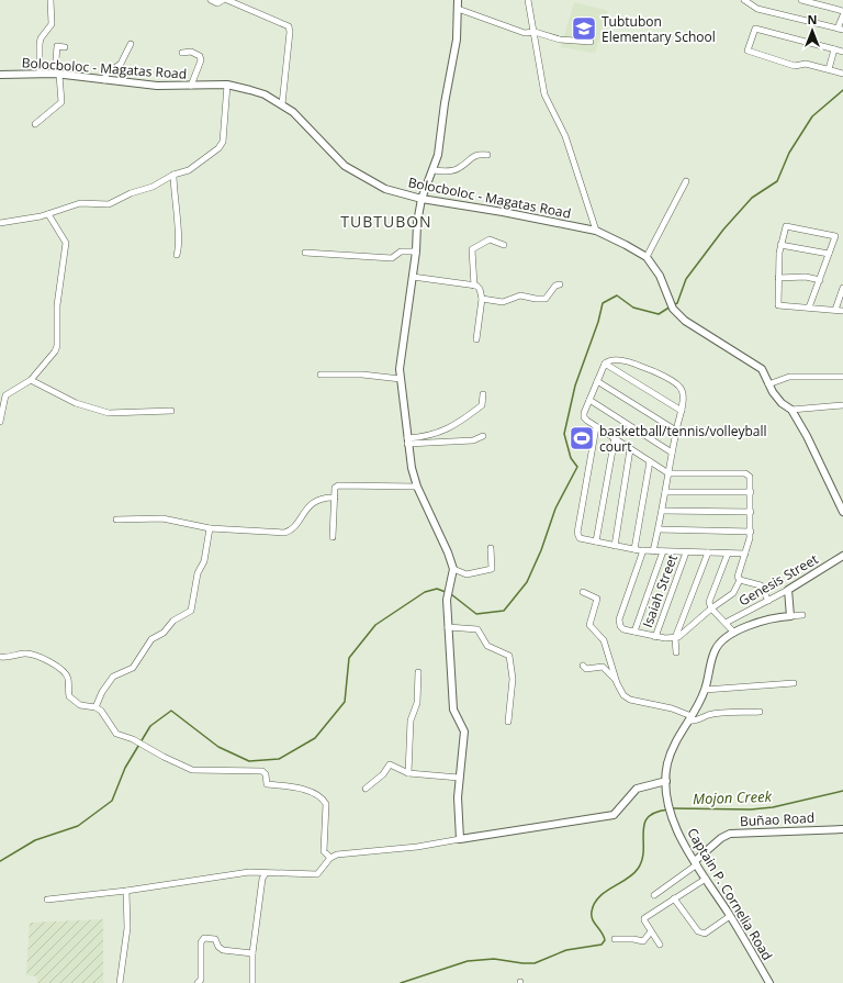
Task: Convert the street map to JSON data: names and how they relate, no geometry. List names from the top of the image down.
{
  "streets": {
    "street": [
      "Bolocboloc - Magatas Road",
      "Genesis Street",
      "Isaiah Street",
      "Buñao Road",
      "Captain P. Cornelia Road"
    ]
  },
  "crossings": [
    ["Buñao Road", "Captain P. Cornelia Road"]
  ],
  "districts": ["TUBTUBON"],
  "water": ["Mojon Creek"],
  "places": {
    "school or university": ["Tubtubon Elementary School"],
    "sports": ["basketball/tennis/volleyball court"]
  },
  "north": "top"
}
